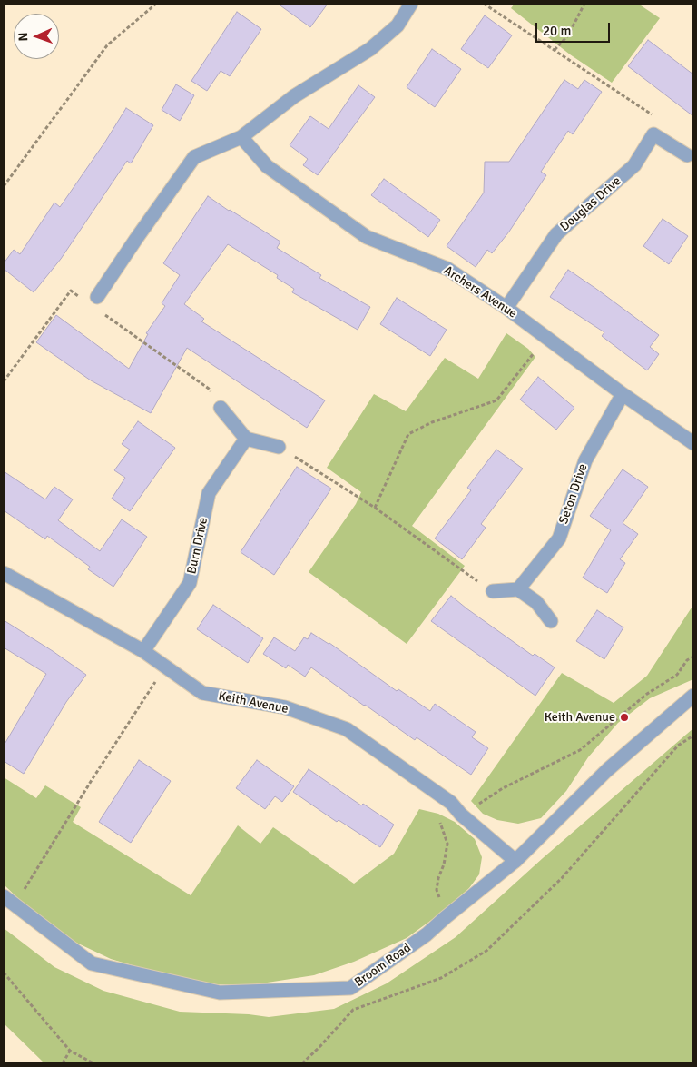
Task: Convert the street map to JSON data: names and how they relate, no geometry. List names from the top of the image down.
{
  "streets": {
    "street": [
      "Douglas Drive",
      "Archers Avenue",
      "Seton Drive",
      "Burn Drive",
      "Keith Avenue",
      "Broom Road"
    ]
  },
  "crossings": [
    ["Douglas Drive", "Archers Avenue"],
    ["Archers Avenue", "Seton Drive"],
    ["Burn Drive", "Keith Avenue"],
    ["Keith Avenue", "Broom Road"]
  ],
  "places": ["Keith Avenue"],
  "scale_bar": "20 m",
  "north": "left"
}
